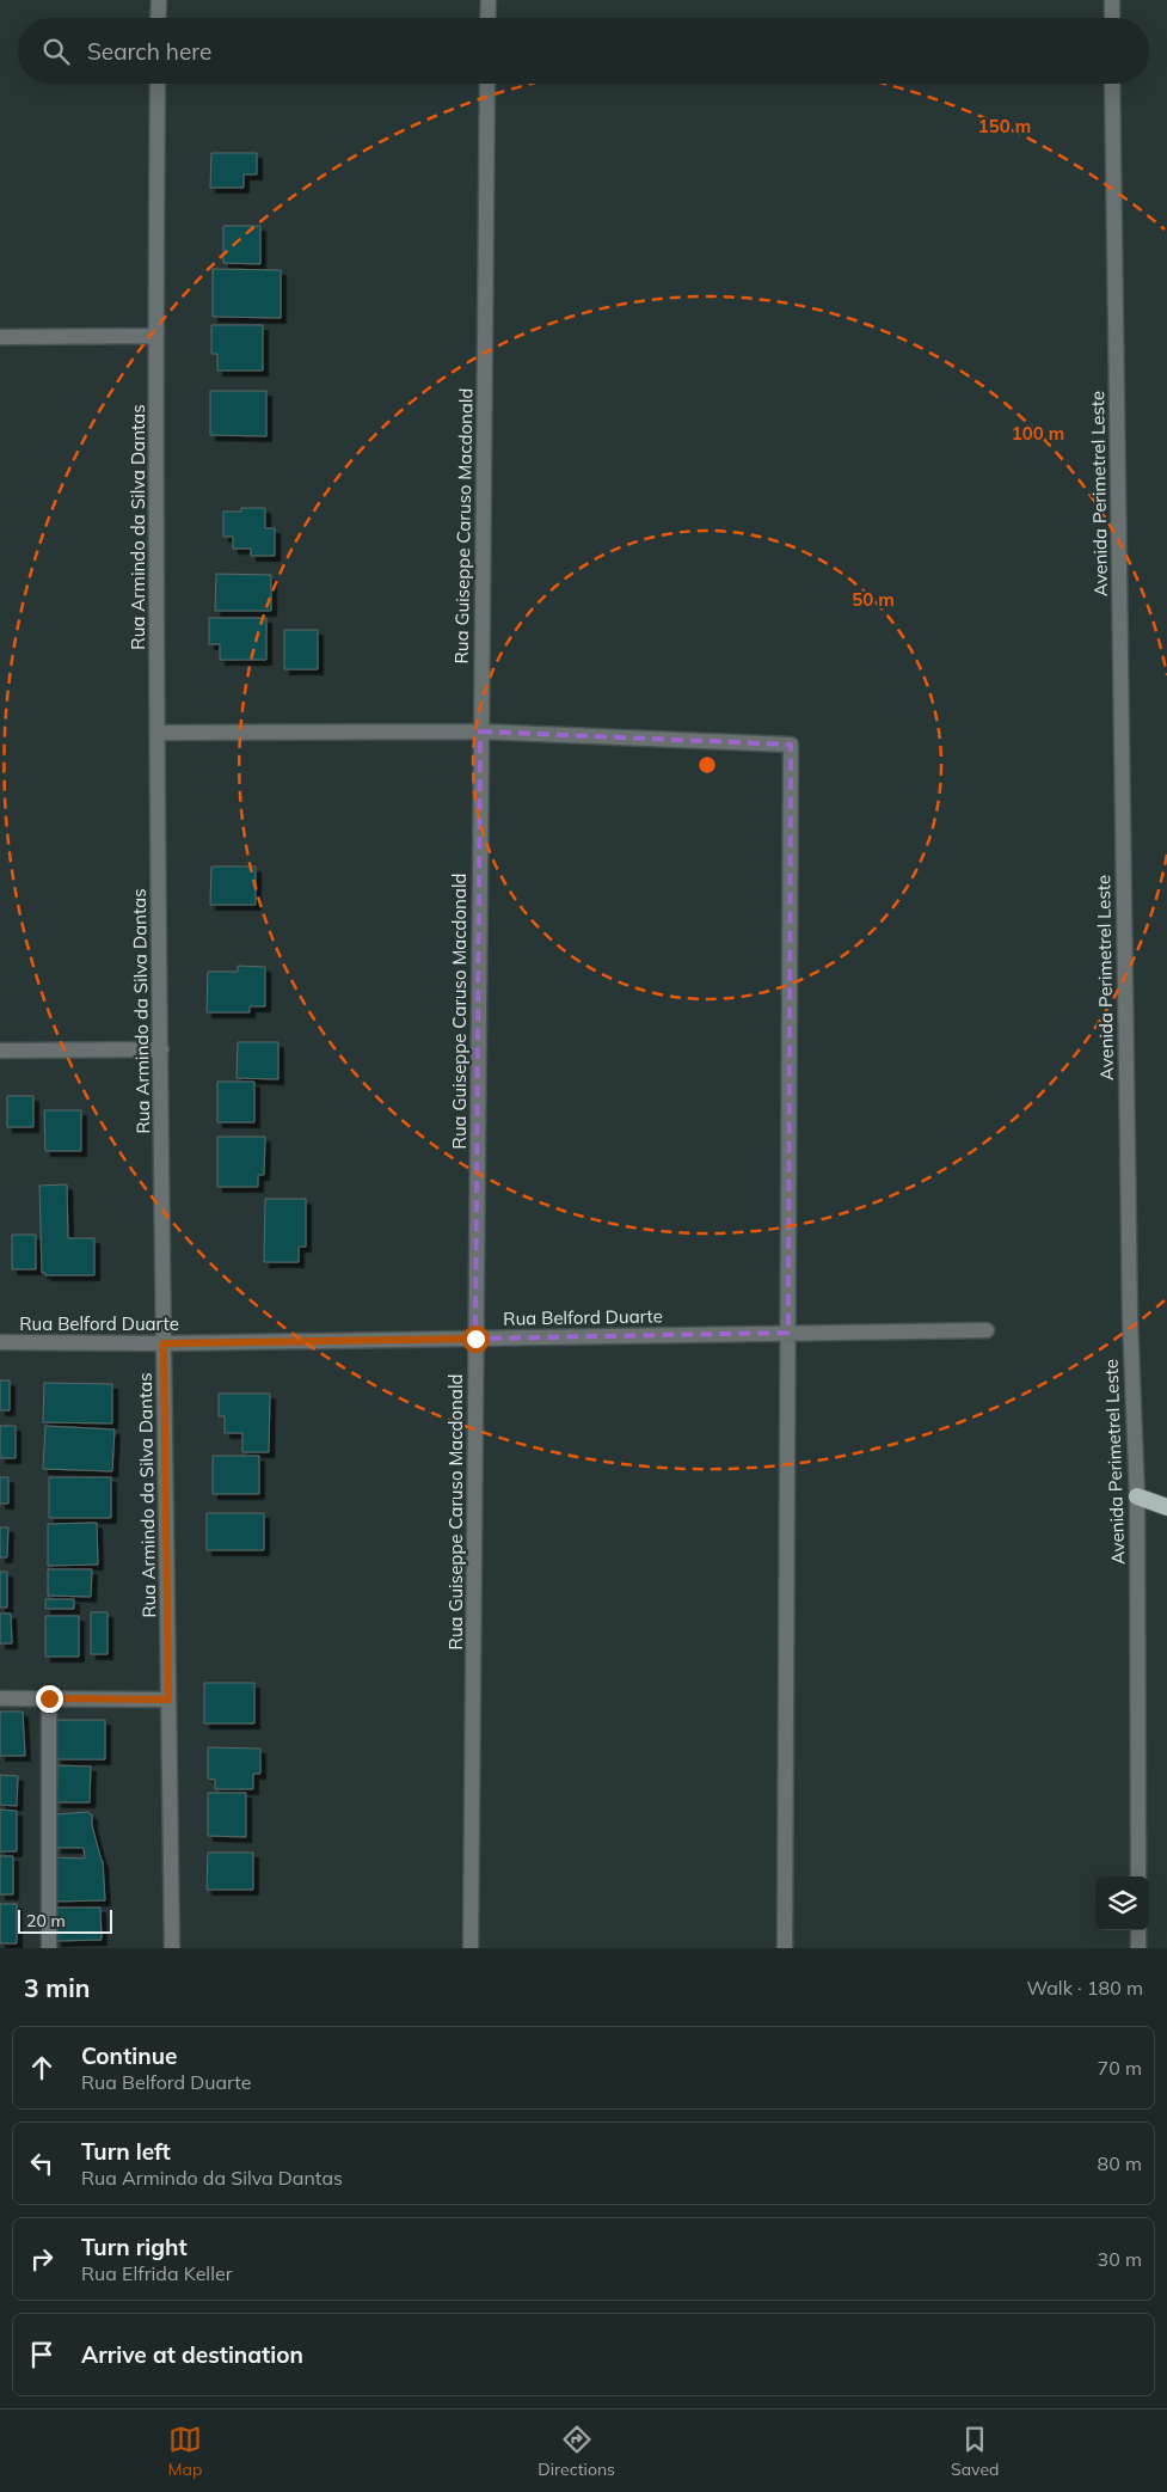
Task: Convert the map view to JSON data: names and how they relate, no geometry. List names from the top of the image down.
{
  "streets": {
    "street": [
      "Avenida Perimetrel Leste",
      "Rua Guiseppe Caruso Macdonald",
      "Rua Armindo da Silva Dantas",
      "Rua Belford Duarte"
    ]
  },
  "crossings": [
    ["Rua Guiseppe Caruso Macdonald", "Rua Belford Duarte"],
    ["Rua Armindo da Silva Dantas", "Rua Belford Duarte"]
  ],
  "scale_bar": "20 m",
  "page": {
    "search": "Search here",
    "scale": "20 m",
    "heading": ["3 min", "Walk · 180 m"],
    "list": [
      ["Continue", "Rua Belford Duarte", "70 m"],
      ["Turn left", "Rua Armindo da Silva Dantas", "80 m"],
      ["Turn right", "Rua Elfrida Keller", "30 m"],
      "Arrive at destination"
    ],
    "nav": ["Map", "Directions", "Saved"]
  },
  "rings": ["150 m", "100 m", "50 m"]
}
